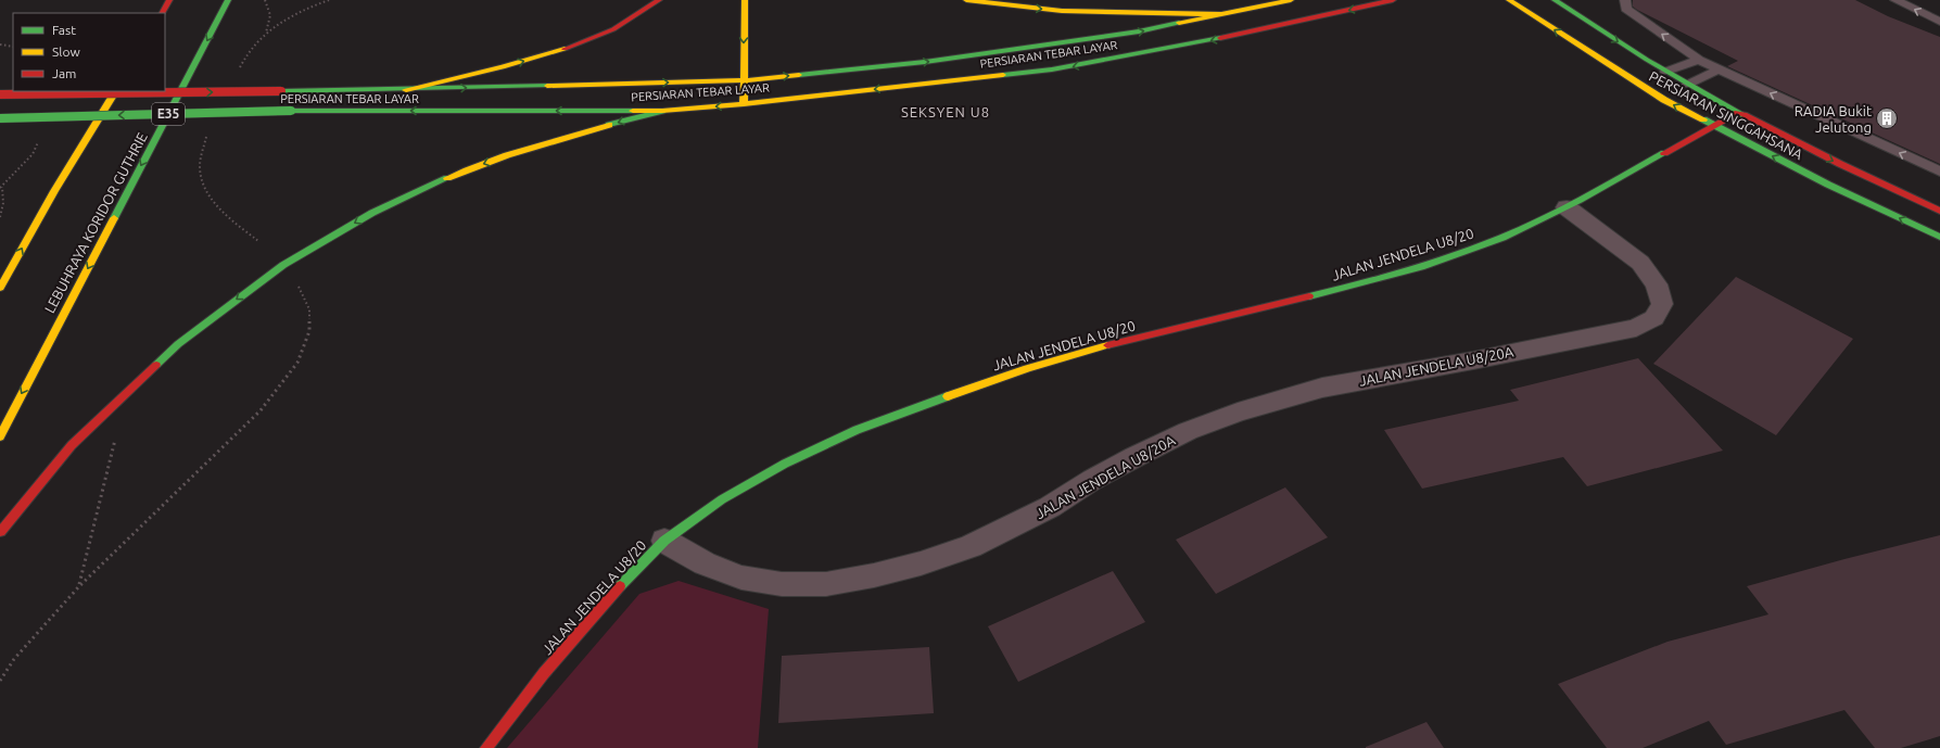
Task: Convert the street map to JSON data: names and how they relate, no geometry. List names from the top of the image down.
{
  "streets": {
    "main road": [
      "PERSIARAN TEBAR LAYAR",
      "E35",
      "PERSIARAN SINGGAHSANA",
      "LEBUHRAYA KORIDOR GUTHRIE",
      "JALAN JENDELA U8/20"
    ],
    "street": ["JALAN JENDELA U8/20A"]
  },
  "crossings": [
    ["PERSIARAN SINGGAHSANA", "JALAN JENDELA U8/20"],
    ["JALAN JENDELA U8/20", "JALAN JENDELA U8/20A"]
  ],
  "districts": ["SEKSYEN U8"],
  "places": {
    "building": ["RADIA Bukit Jelutong"]
  },
  "legend": ["Fast", "Slow", "Jam"]
}
